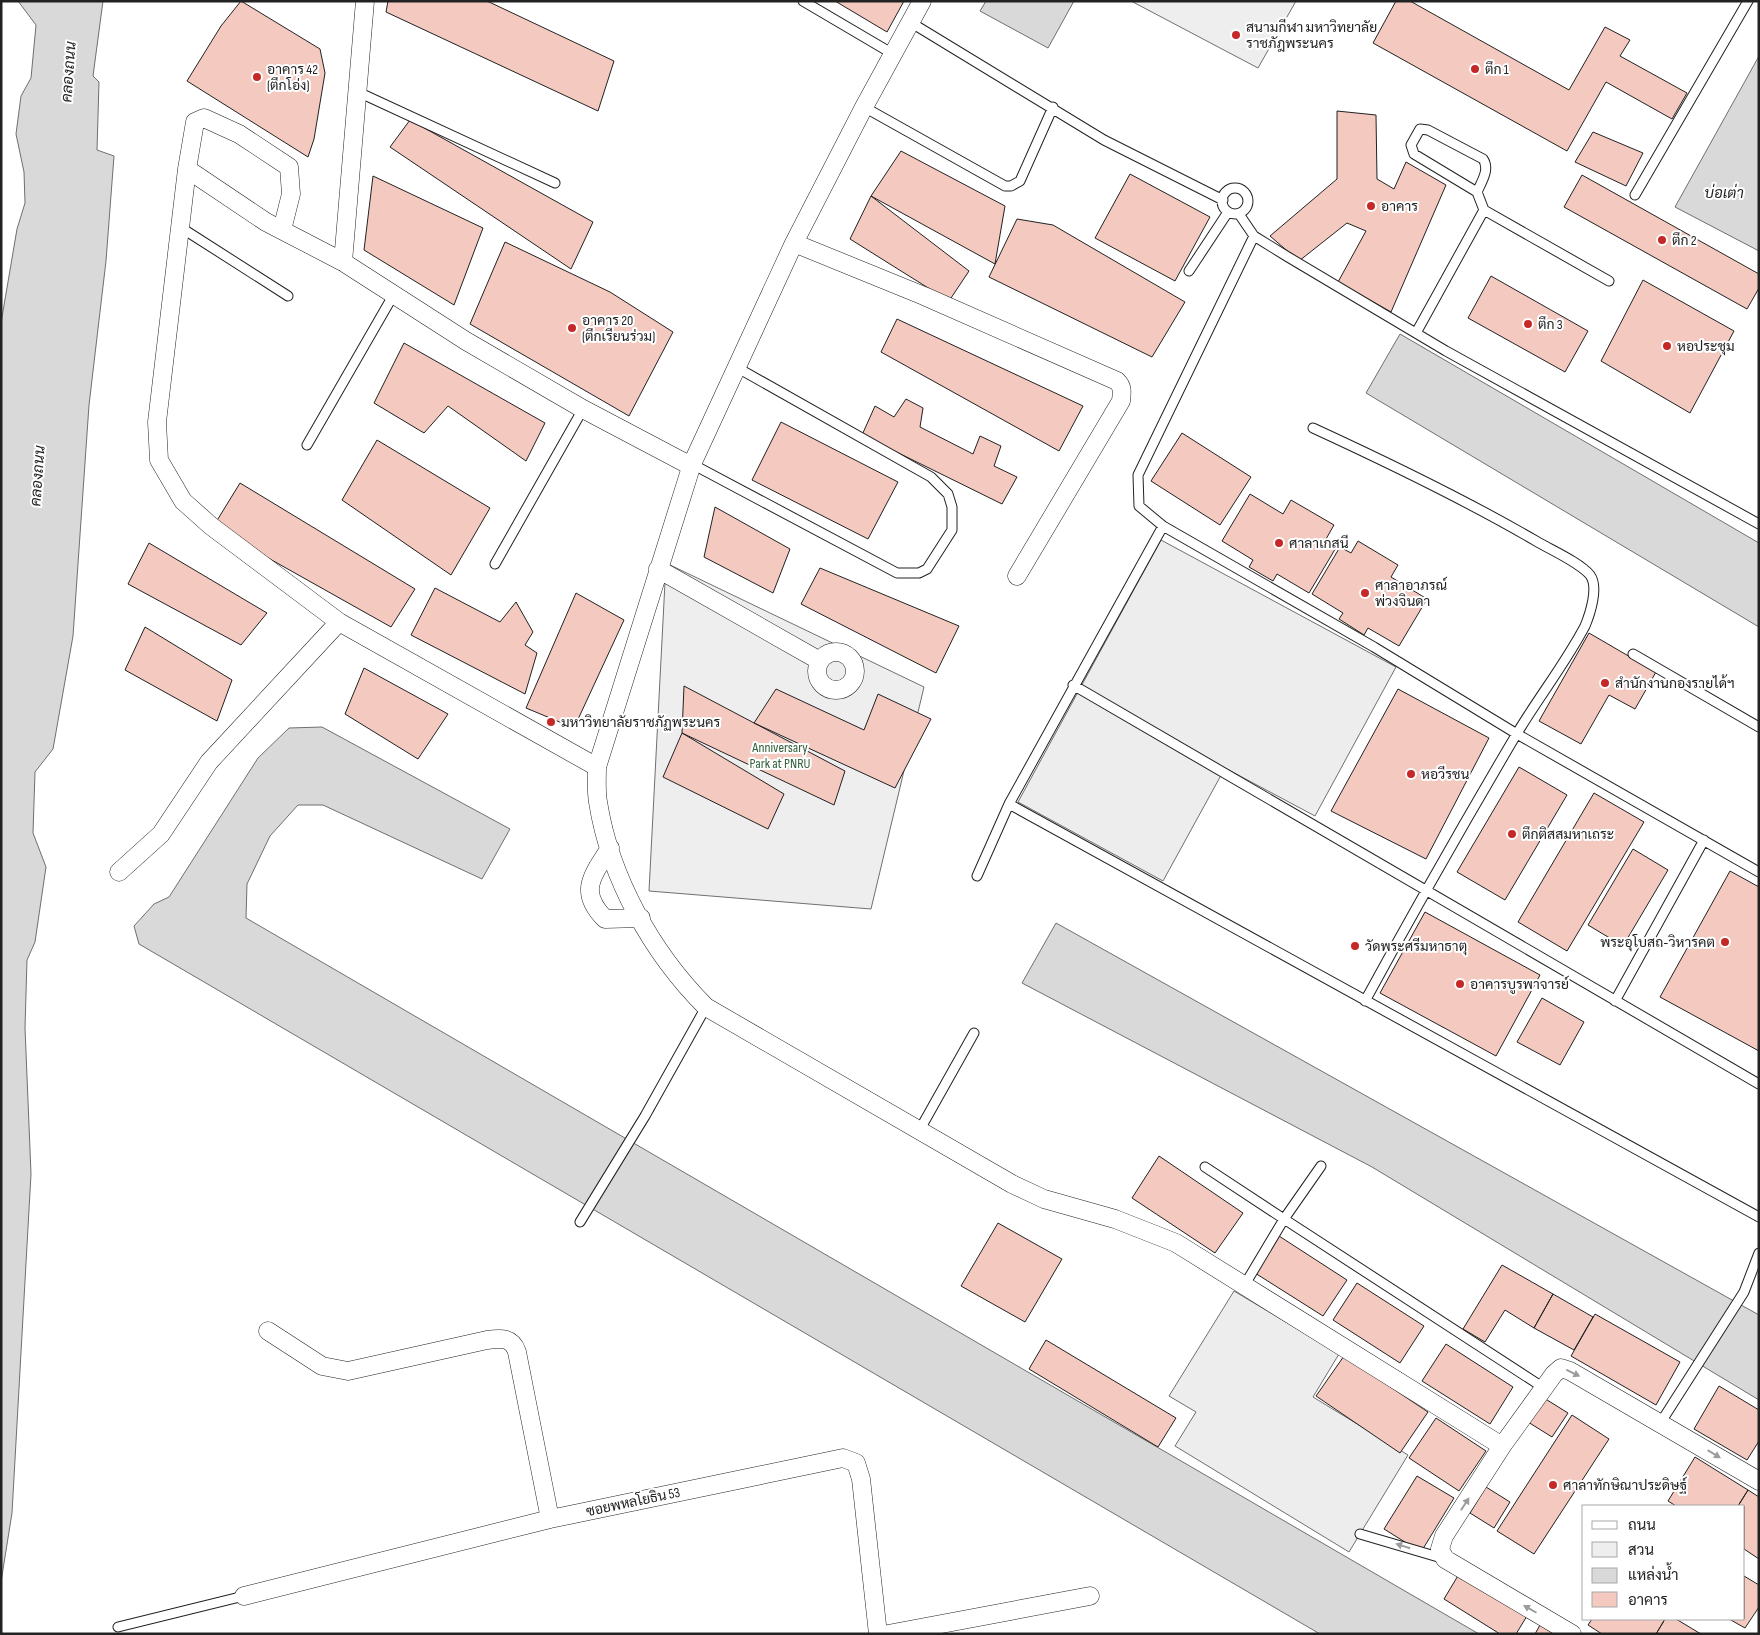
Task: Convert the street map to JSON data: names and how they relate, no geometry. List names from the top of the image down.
{
  "streets": {
    "street": ["ซอยพหลโยธิน 53"]
  },
  "water": ["คลองถนน", "บ่อเต่า"],
  "parks": ["Anniversary Park at PNRU"],
  "places": [
    "สนามกีฬา มหาวิทยาลัย ราชภัฎพระนคร",
    "ตึก 1",
    "อาคาร 42 (ตึกโอ่ง)",
    "อาคาร",
    "ตึก 2",
    "ตึก 3",
    "อาคาร 20 (ตึกเรียนร่วม)",
    "หอประชุม",
    "ศาลาเกสนี",
    "ศาลาอาภรณ์ พ่วงจินดา",
    "สำนักงานกองรายได้ฯ",
    "มหาวิทยาลัยราชภัฏพระนคร",
    "หอวีรชน",
    "ตึกติสสมหาเถระ",
    "พระอุโบสถ-วิหารคต",
    "วัดพระศรีมหาธาตุ",
    "อาคารบูรพาจารย์",
    "ศาลาทักษิณาประดิษฐ์"
  ],
  "legend": [
    "ถนน",
    "สวน",
    "แหล่งน้ำ",
    "อาคาร"
  ]
}
